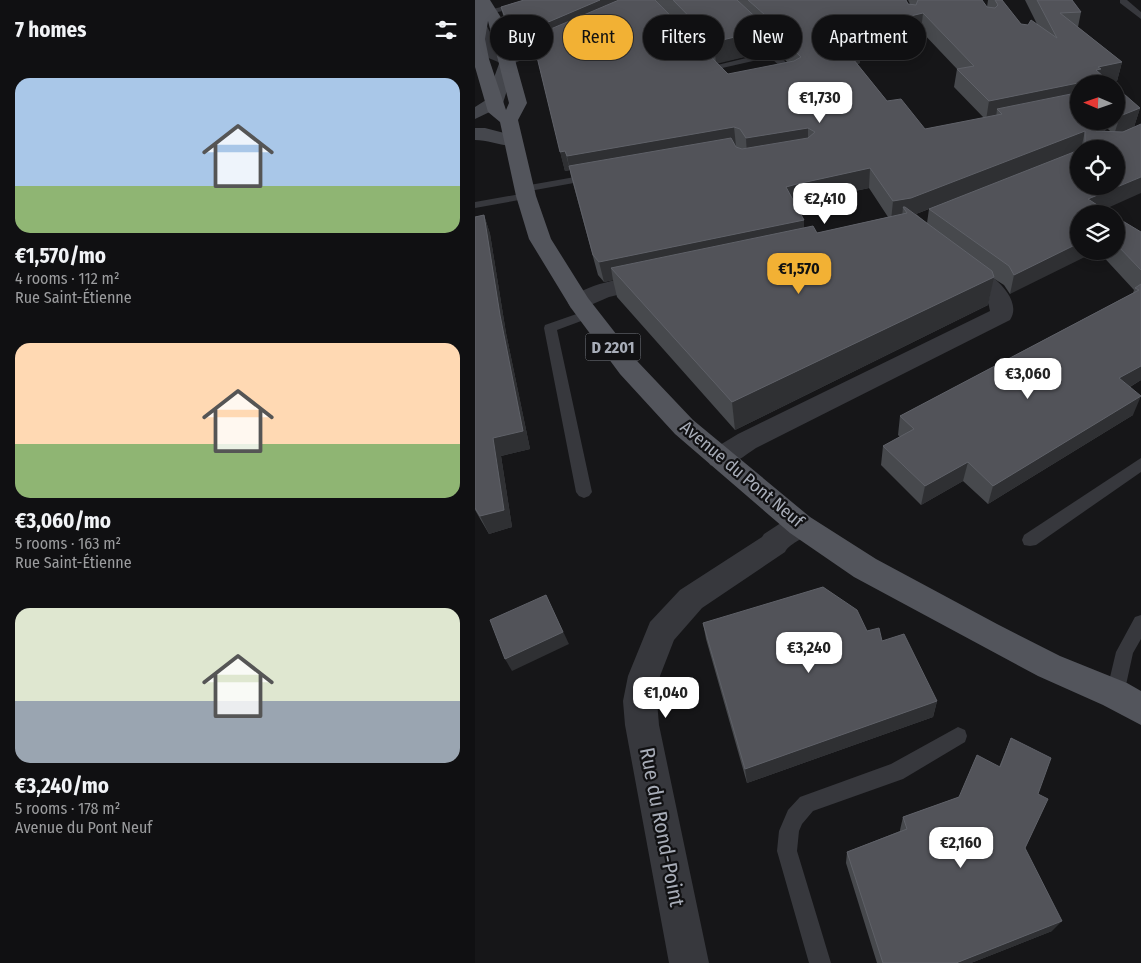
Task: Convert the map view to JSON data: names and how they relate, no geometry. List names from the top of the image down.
{
  "streets": {
    "main road": ["D 2201", "Avenue du Pont Neuf"],
    "street": ["Rue du Rond-Point"]
  },
  "crossings": [
    ["Avenue du Pont Neuf", "Rue du Rond-Point"]
  ],
  "north": "left",
  "page": {
    "heading": "7 homes",
    "chip": [
      "Buy",
      "Rent",
      "Filters",
      "New",
      "Apartment"
    ],
    "list": [
      {
        "name": "€1,570/mo",
        "note": "4 rooms · 112 m² · Rue Saint-Étienne"
      },
      {
        "name": "€3,060/mo",
        "note": "5 rooms · 163 m² · Rue Saint-Étienne"
      },
      {
        "name": "€3,240/mo",
        "note": "5 rooms · 178 m² · Avenue du Pont Neuf"
      }
    ],
    "price": [
      "€1,730",
      "€2,410",
      "€1,570",
      "€3,060",
      "€3,240",
      "€1,040",
      "€2,160"
    ]
  }
}
